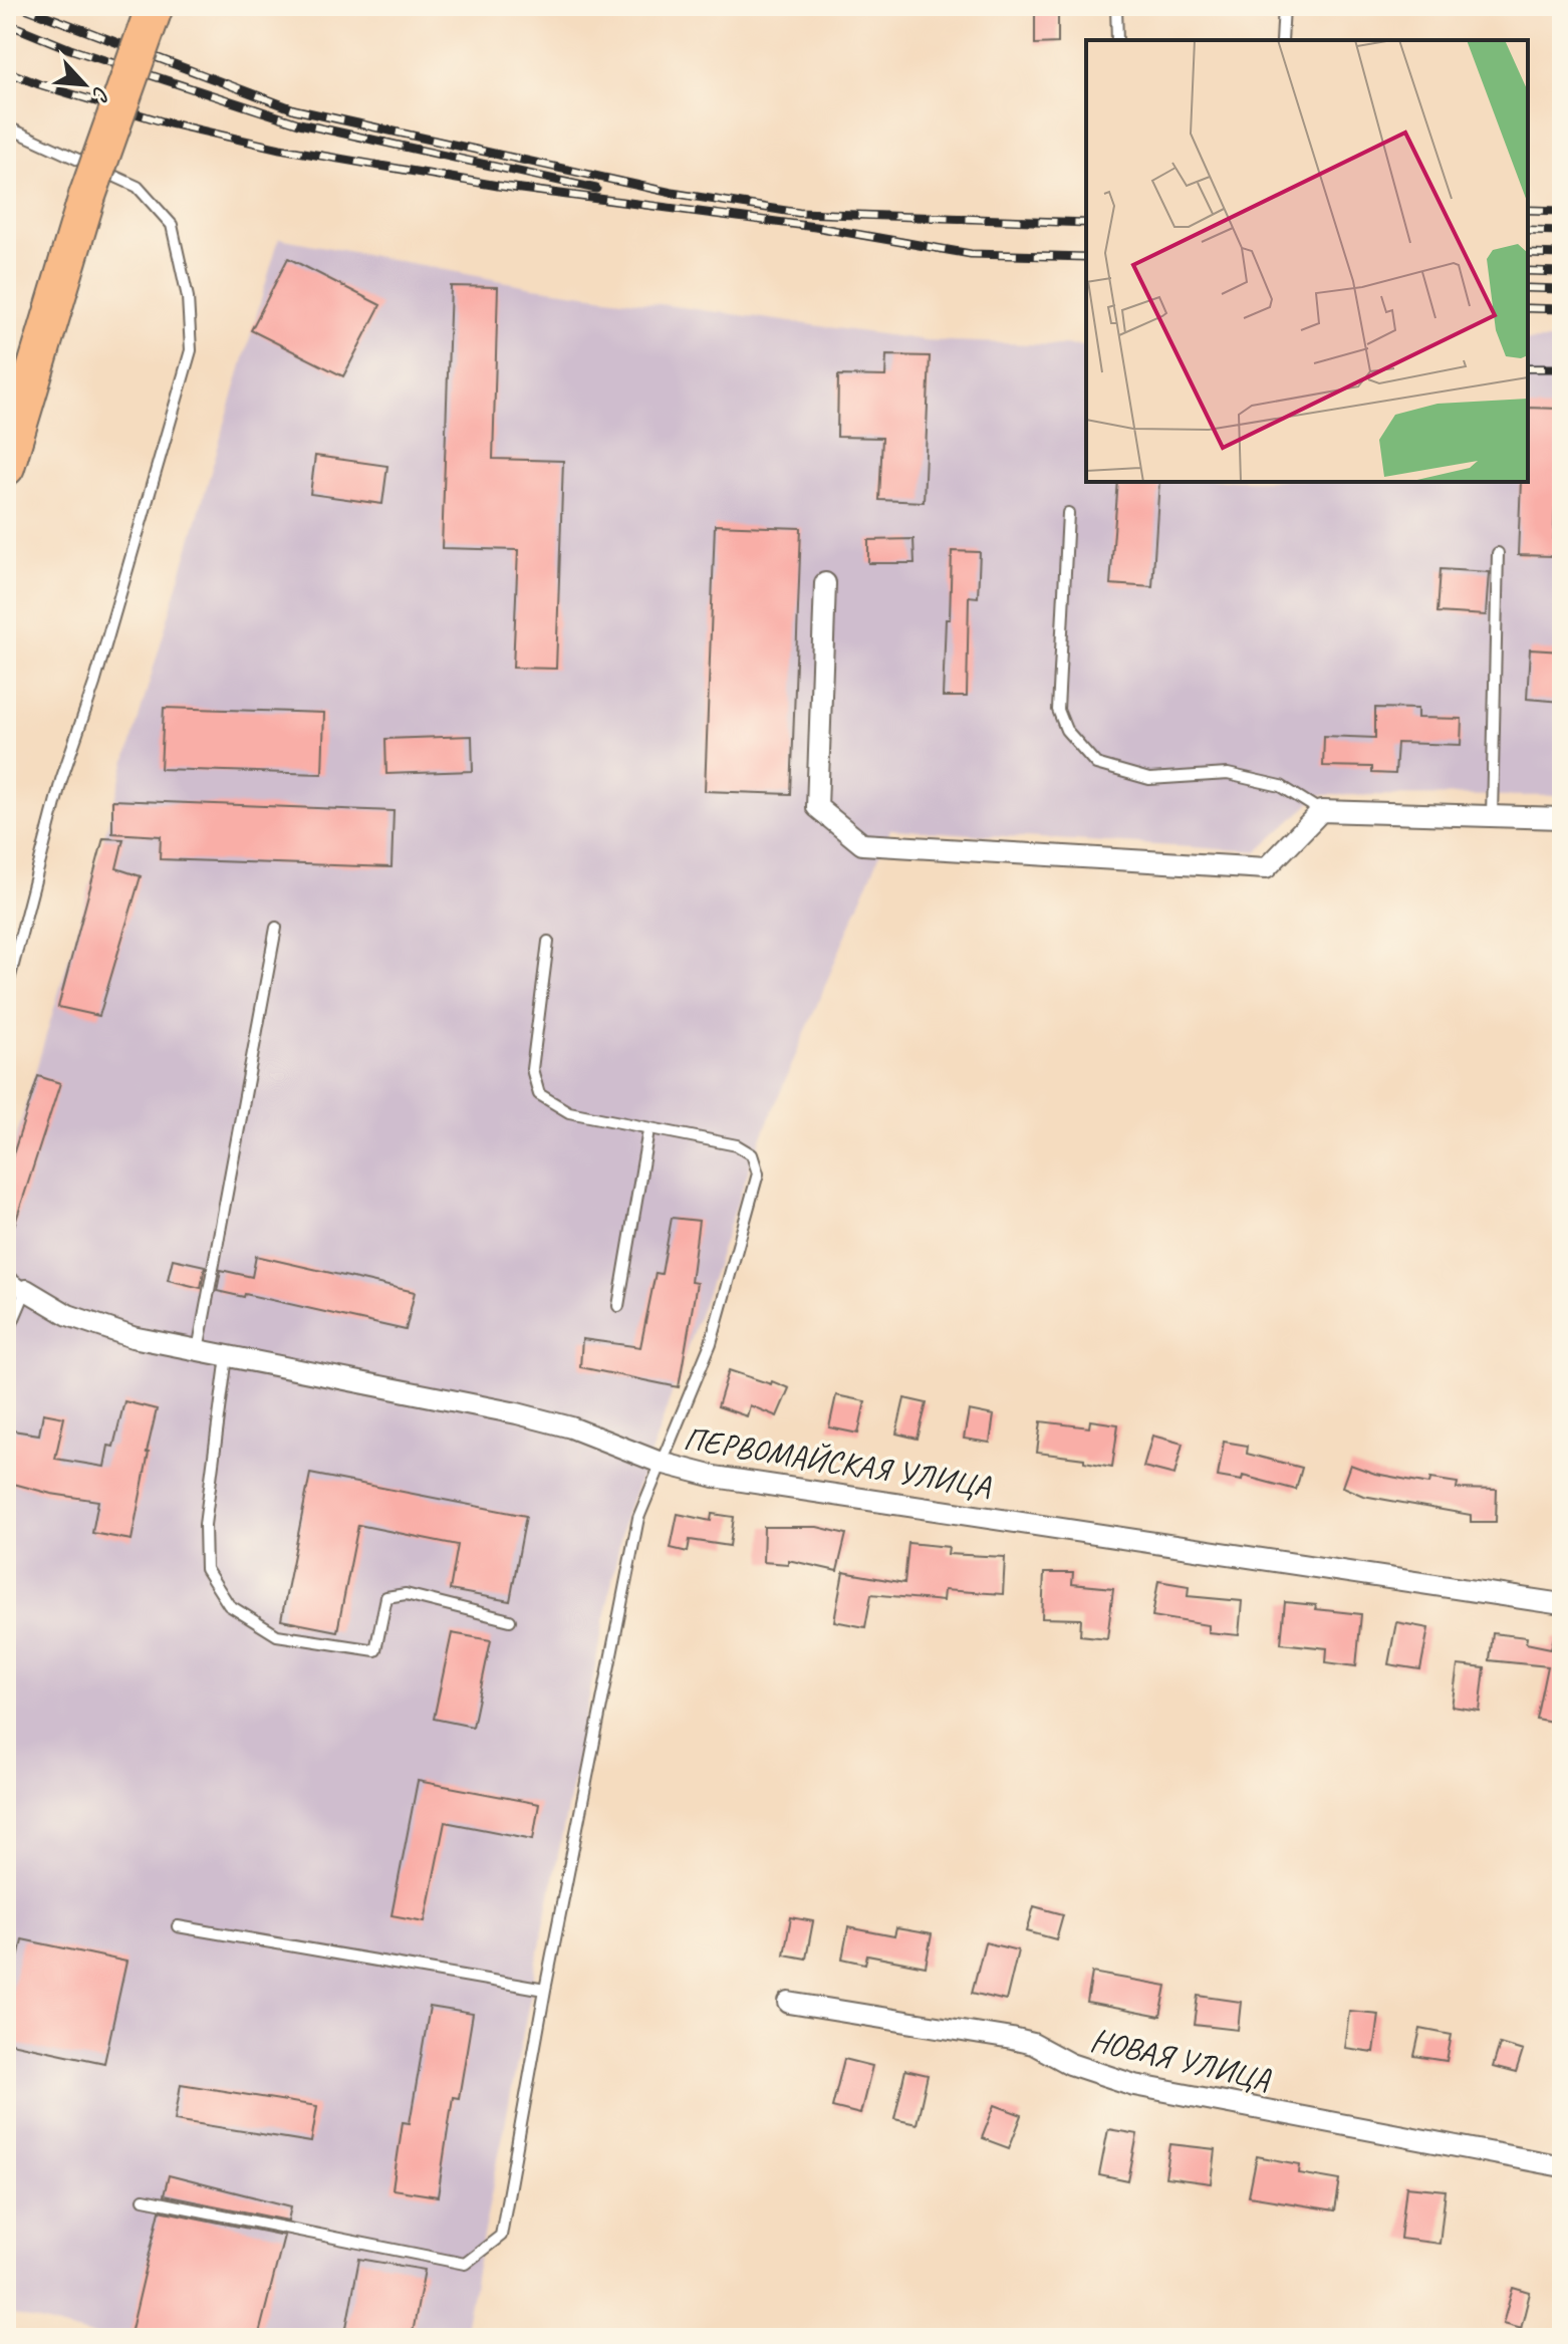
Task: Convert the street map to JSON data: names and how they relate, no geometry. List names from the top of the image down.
{
  "streets": {
    "street": ["ПЕРВОМАЙСКАЯ УЛИЦА", "НОВАЯ УЛИЦА"]
  },
  "north": "bottom right"
}
